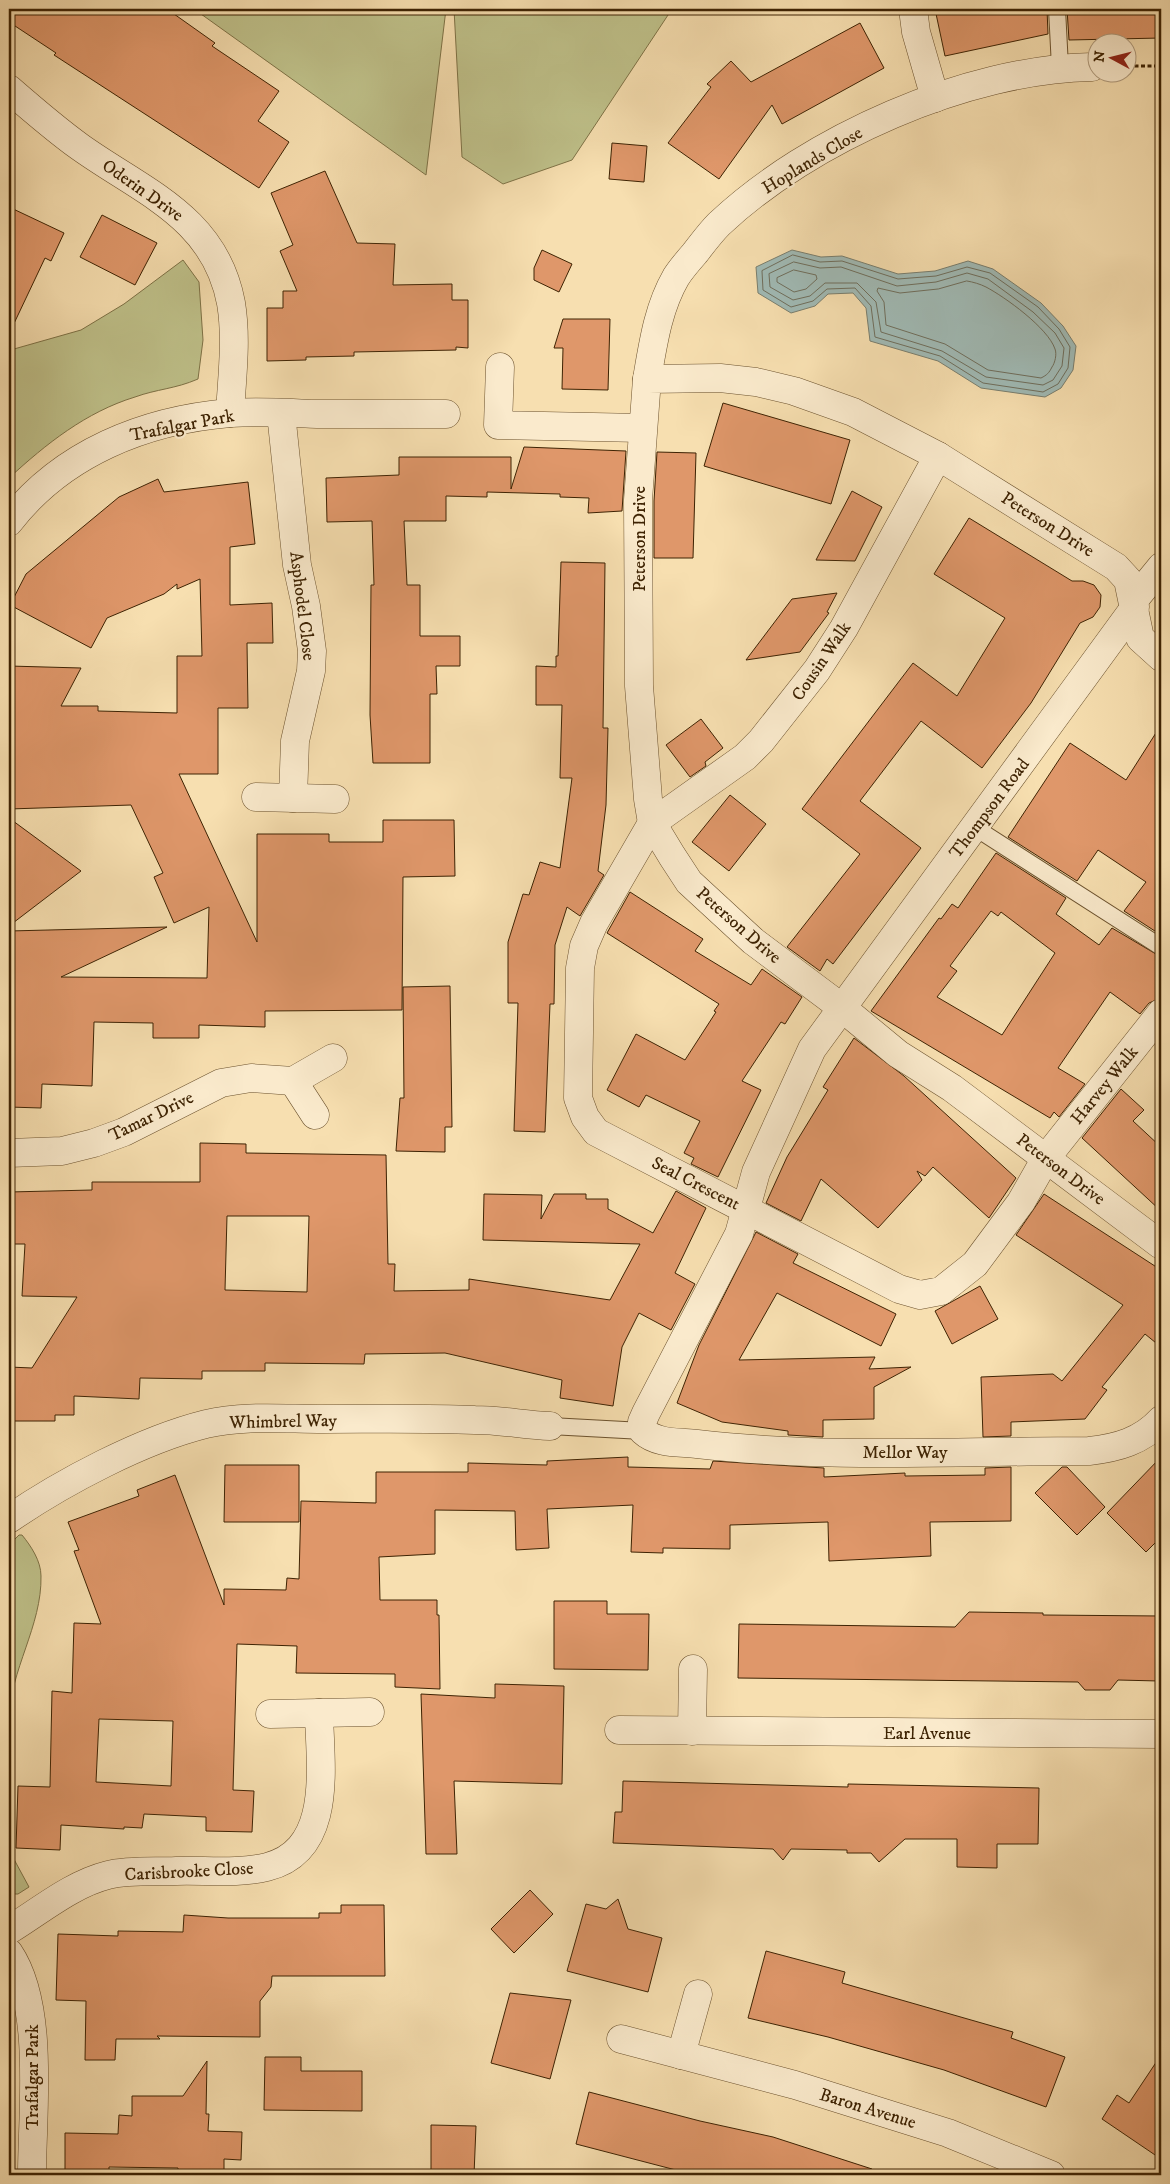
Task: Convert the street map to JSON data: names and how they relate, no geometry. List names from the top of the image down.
{
  "streets": {
    "street": [
      "Hoplands Close",
      "Oderin Drive",
      "Trafalgar Park",
      "Peterson Drive",
      "Asphodel Close",
      "Cousin Walk",
      "Thompson Road",
      "Harvey Walk",
      "Tamar Drive",
      "Seal Crescent",
      "Whimbrel Way",
      "Mellor Way",
      "Earl Avenue",
      "Carisbrooke Close",
      "Baron Avenue"
    ]
  },
  "crossings": [
    ["Hoplands Close", "Peterson Drive"],
    ["Oderin Drive", "Trafalgar Park"],
    ["Trafalgar Park", "Asphodel Close"],
    ["Peterson Drive", "Cousin Walk"],
    ["Peterson Drive", "Thompson Road"],
    ["Peterson Drive", "Harvey Walk"],
    ["Peterson Drive", "Seal Crescent"],
    ["Cousin Walk", "Seal Crescent"],
    ["Harvey Walk", "Seal Crescent"],
    ["Whimbrel Way", "Mellor Way"]
  ],
  "north": "left"
}
